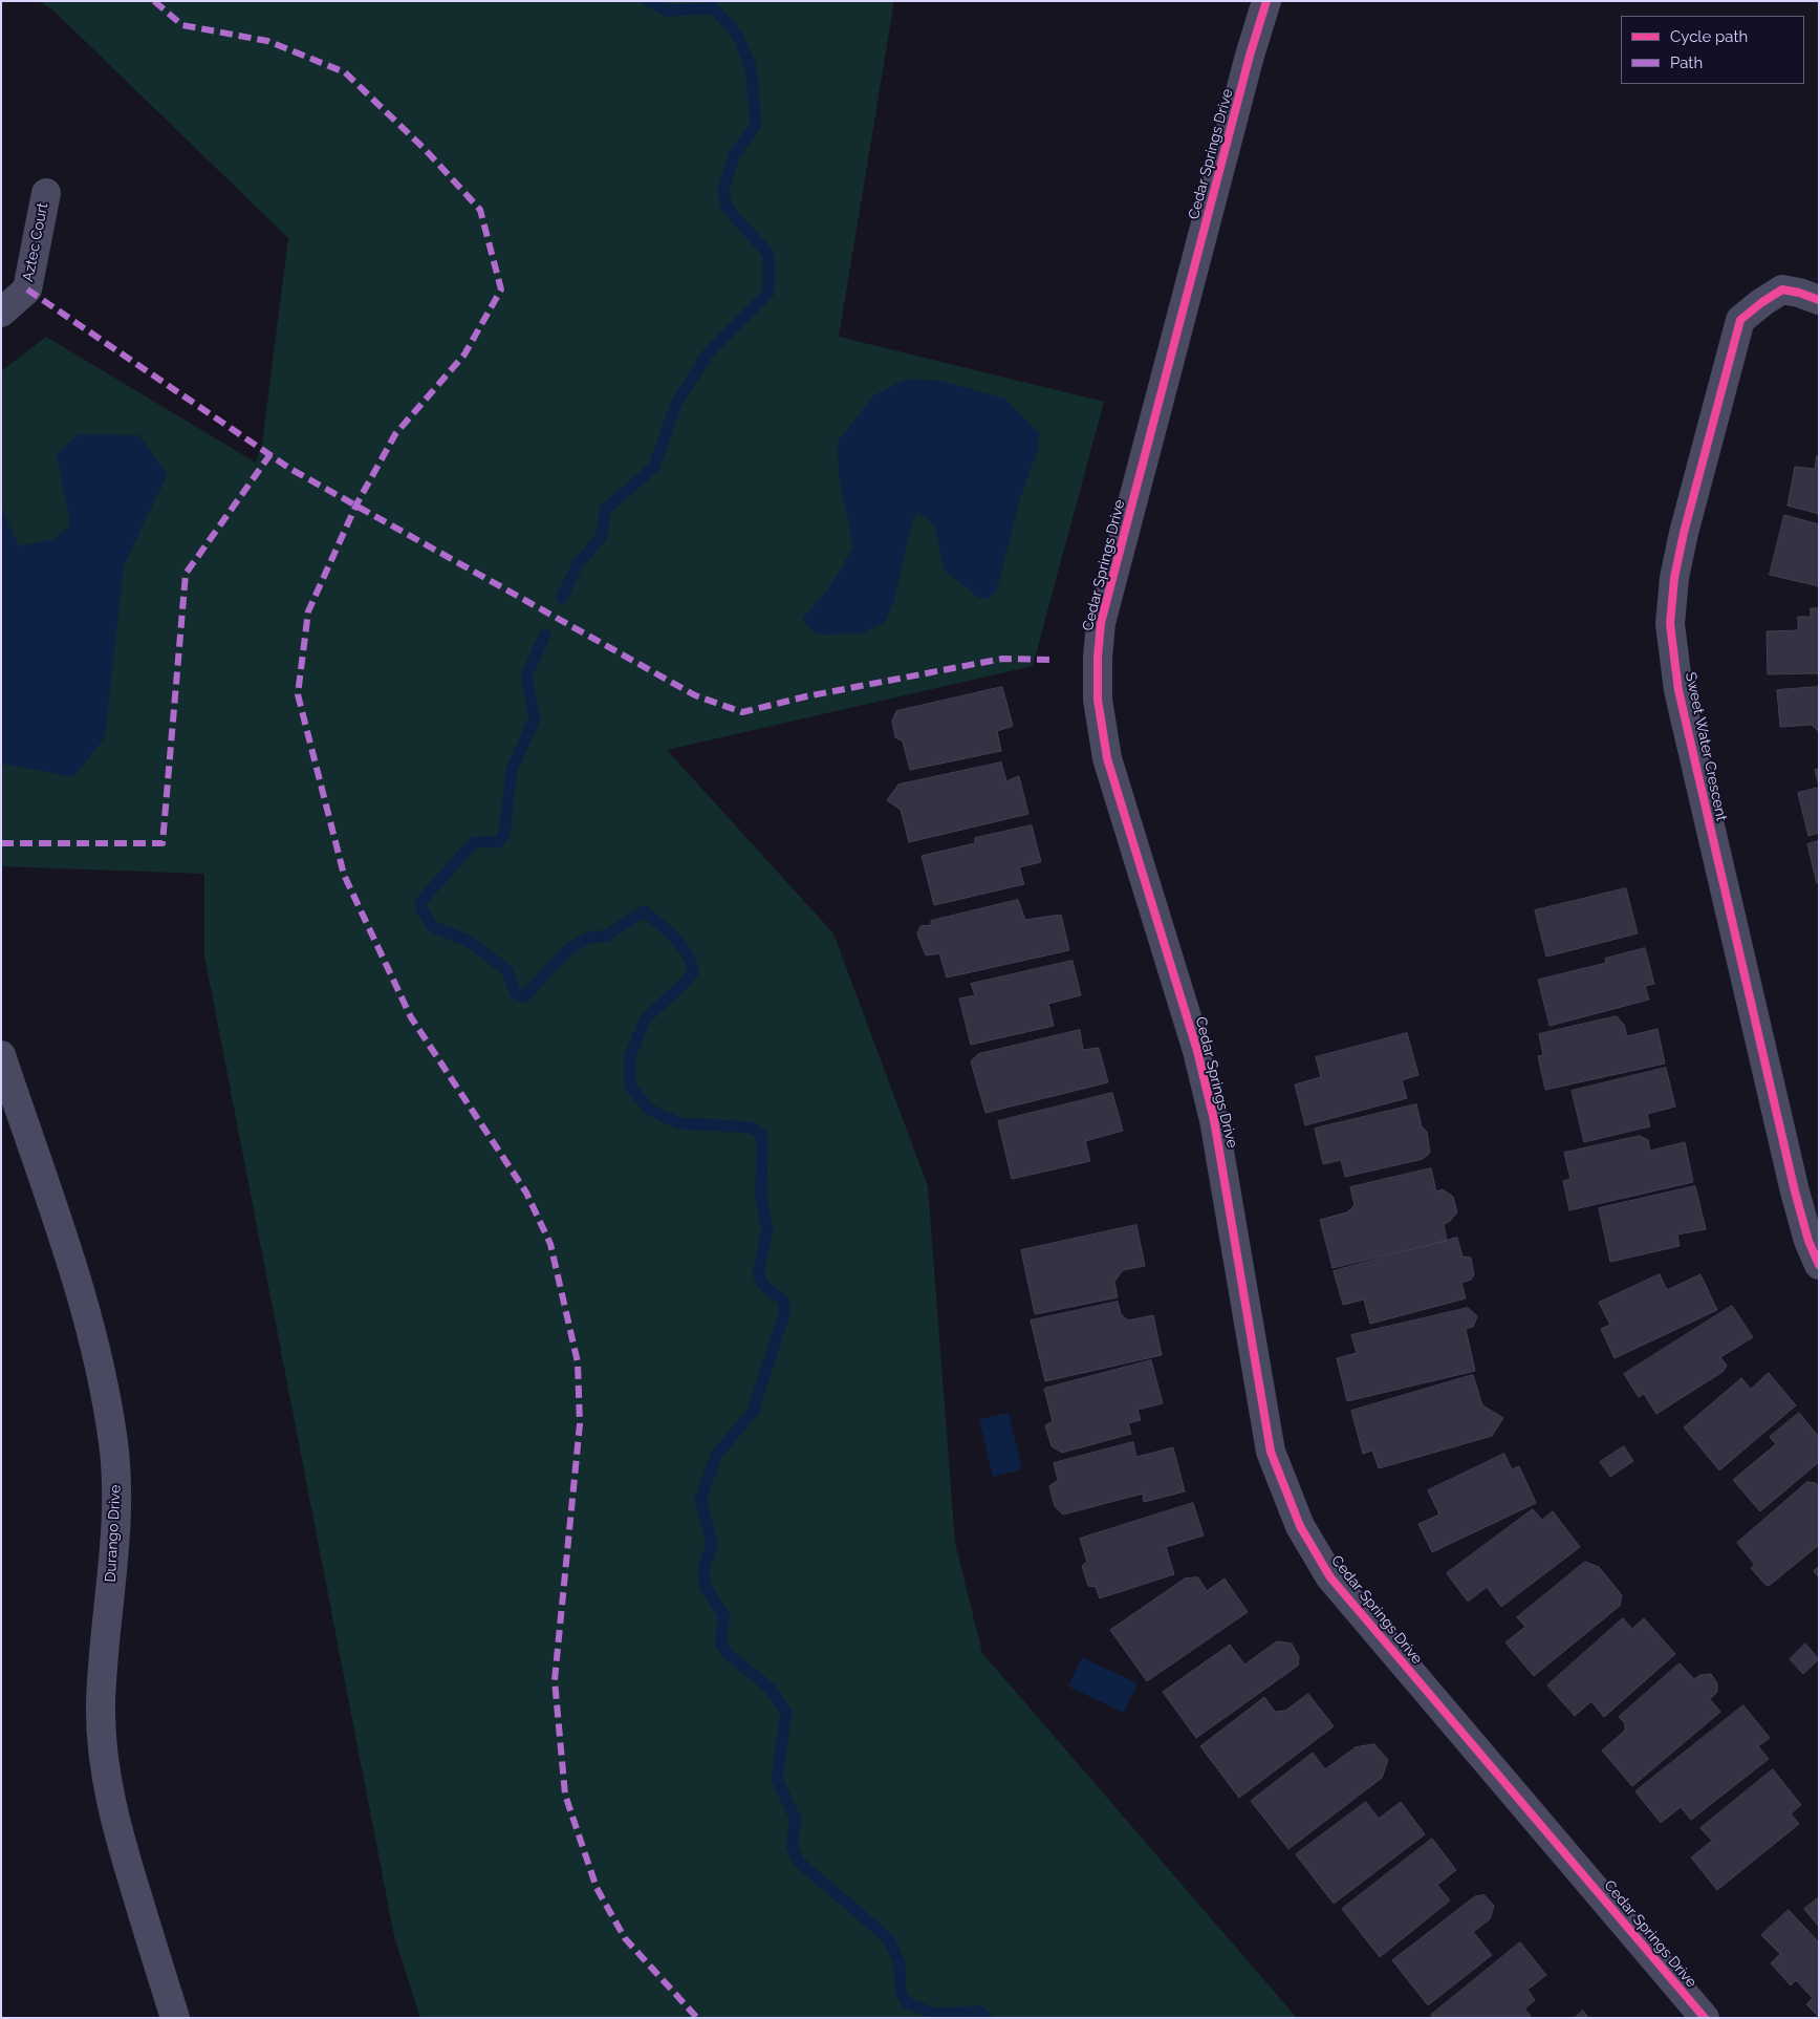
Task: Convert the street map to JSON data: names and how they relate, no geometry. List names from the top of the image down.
{
  "streets": {
    "street": [
      "Cedar Springs Drive",
      "Aztec Court",
      "Sweet Water Crescent",
      "Durango Drive"
    ]
  },
  "legend": ["Cycle path", "Path"]
}
